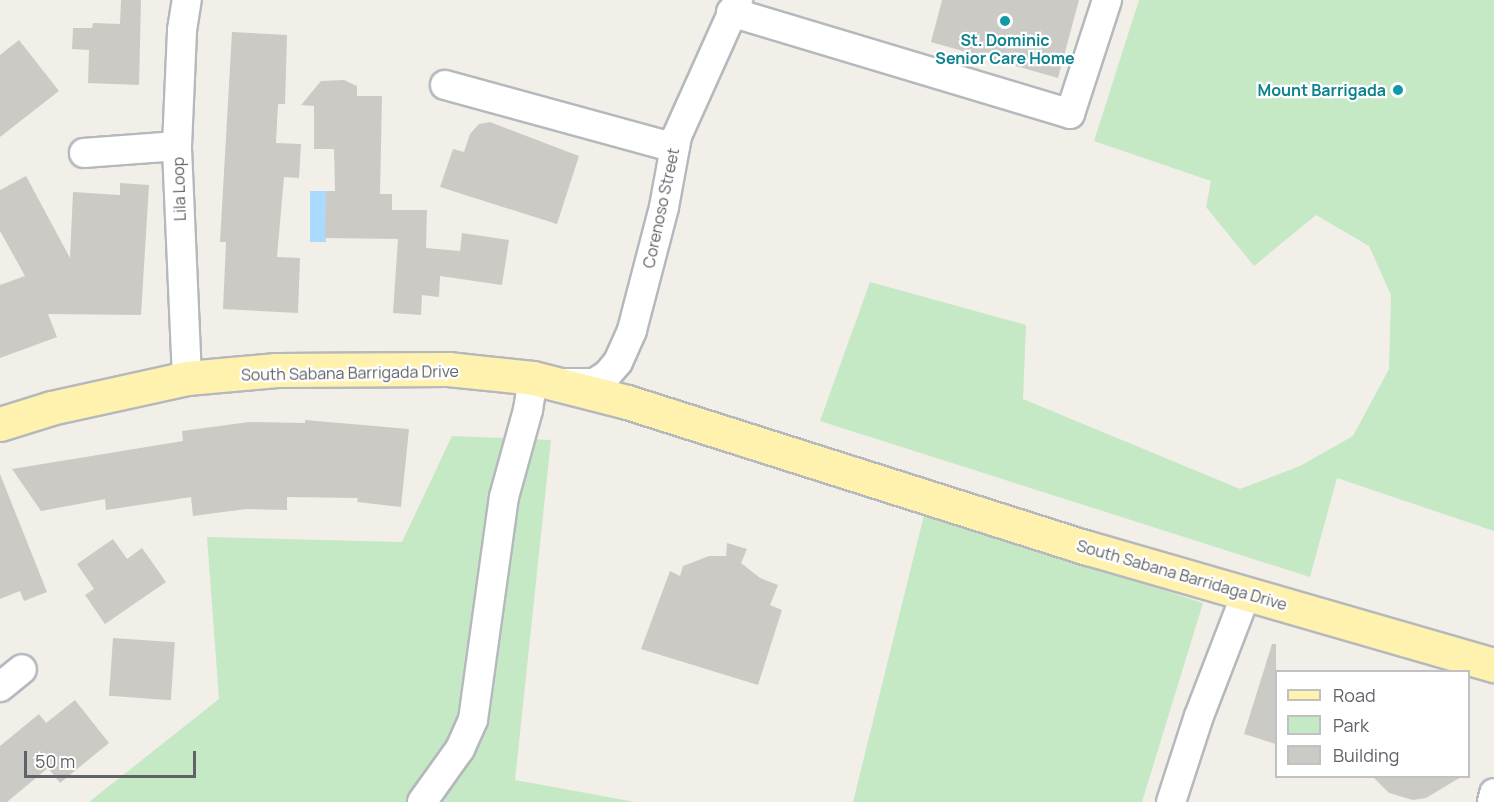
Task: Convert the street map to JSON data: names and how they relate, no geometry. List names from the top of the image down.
{
  "streets": {
    "main road": ["South Sabana Barrigada Drive", "South Sabana Barridaga Drive"],
    "street": ["Lila Loop", "Corenoso Street"]
  },
  "crossings": [
    ["Lila Loop", "South Sabana Barrigada Drive"],
    ["Corenoso Street", "South Sabana Barrigada Drive"],
    ["South Sabana Barrigada Drive", "South Sabana Barridaga Drive"]
  ],
  "places": ["St. Dominic Senior Care Home", "Mount Barrigada"],
  "legend": ["Road", "Park", "Building"],
  "scale_bar": "50 m"
}
